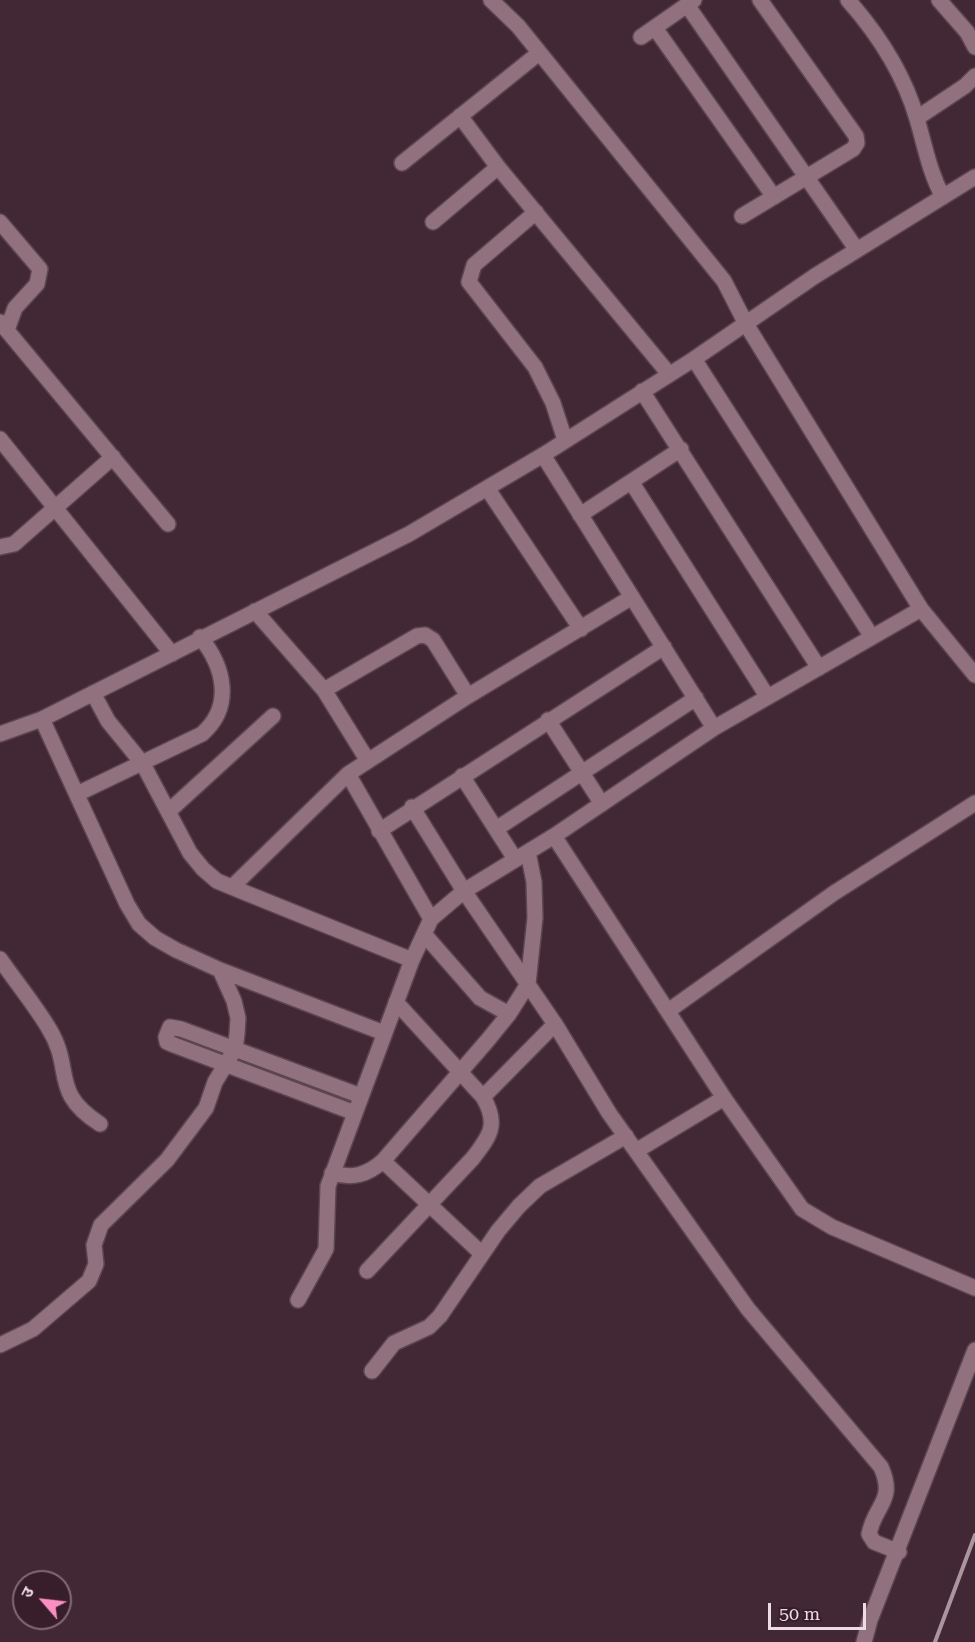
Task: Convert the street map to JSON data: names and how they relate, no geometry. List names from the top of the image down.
{
  "scale_bar": "50 m",
  "north": "top left"
}
